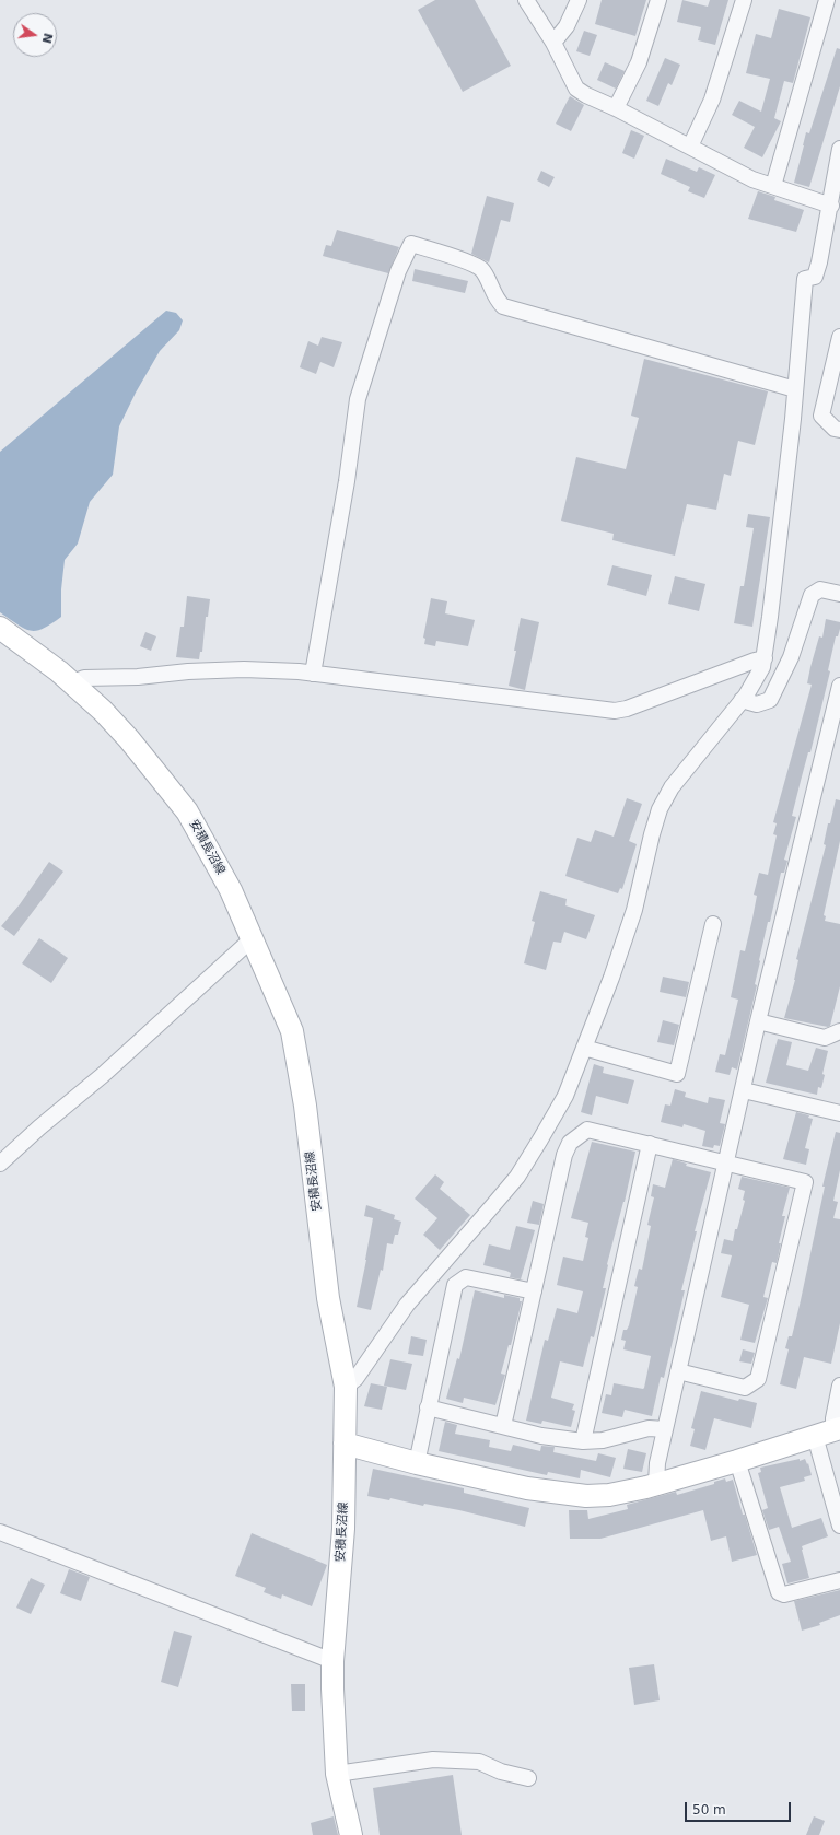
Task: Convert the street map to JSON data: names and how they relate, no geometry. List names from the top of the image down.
{
  "streets": {
    "main road": ["安積長沼線"]
  },
  "scale_bar": "50 m",
  "north": "right"
}
